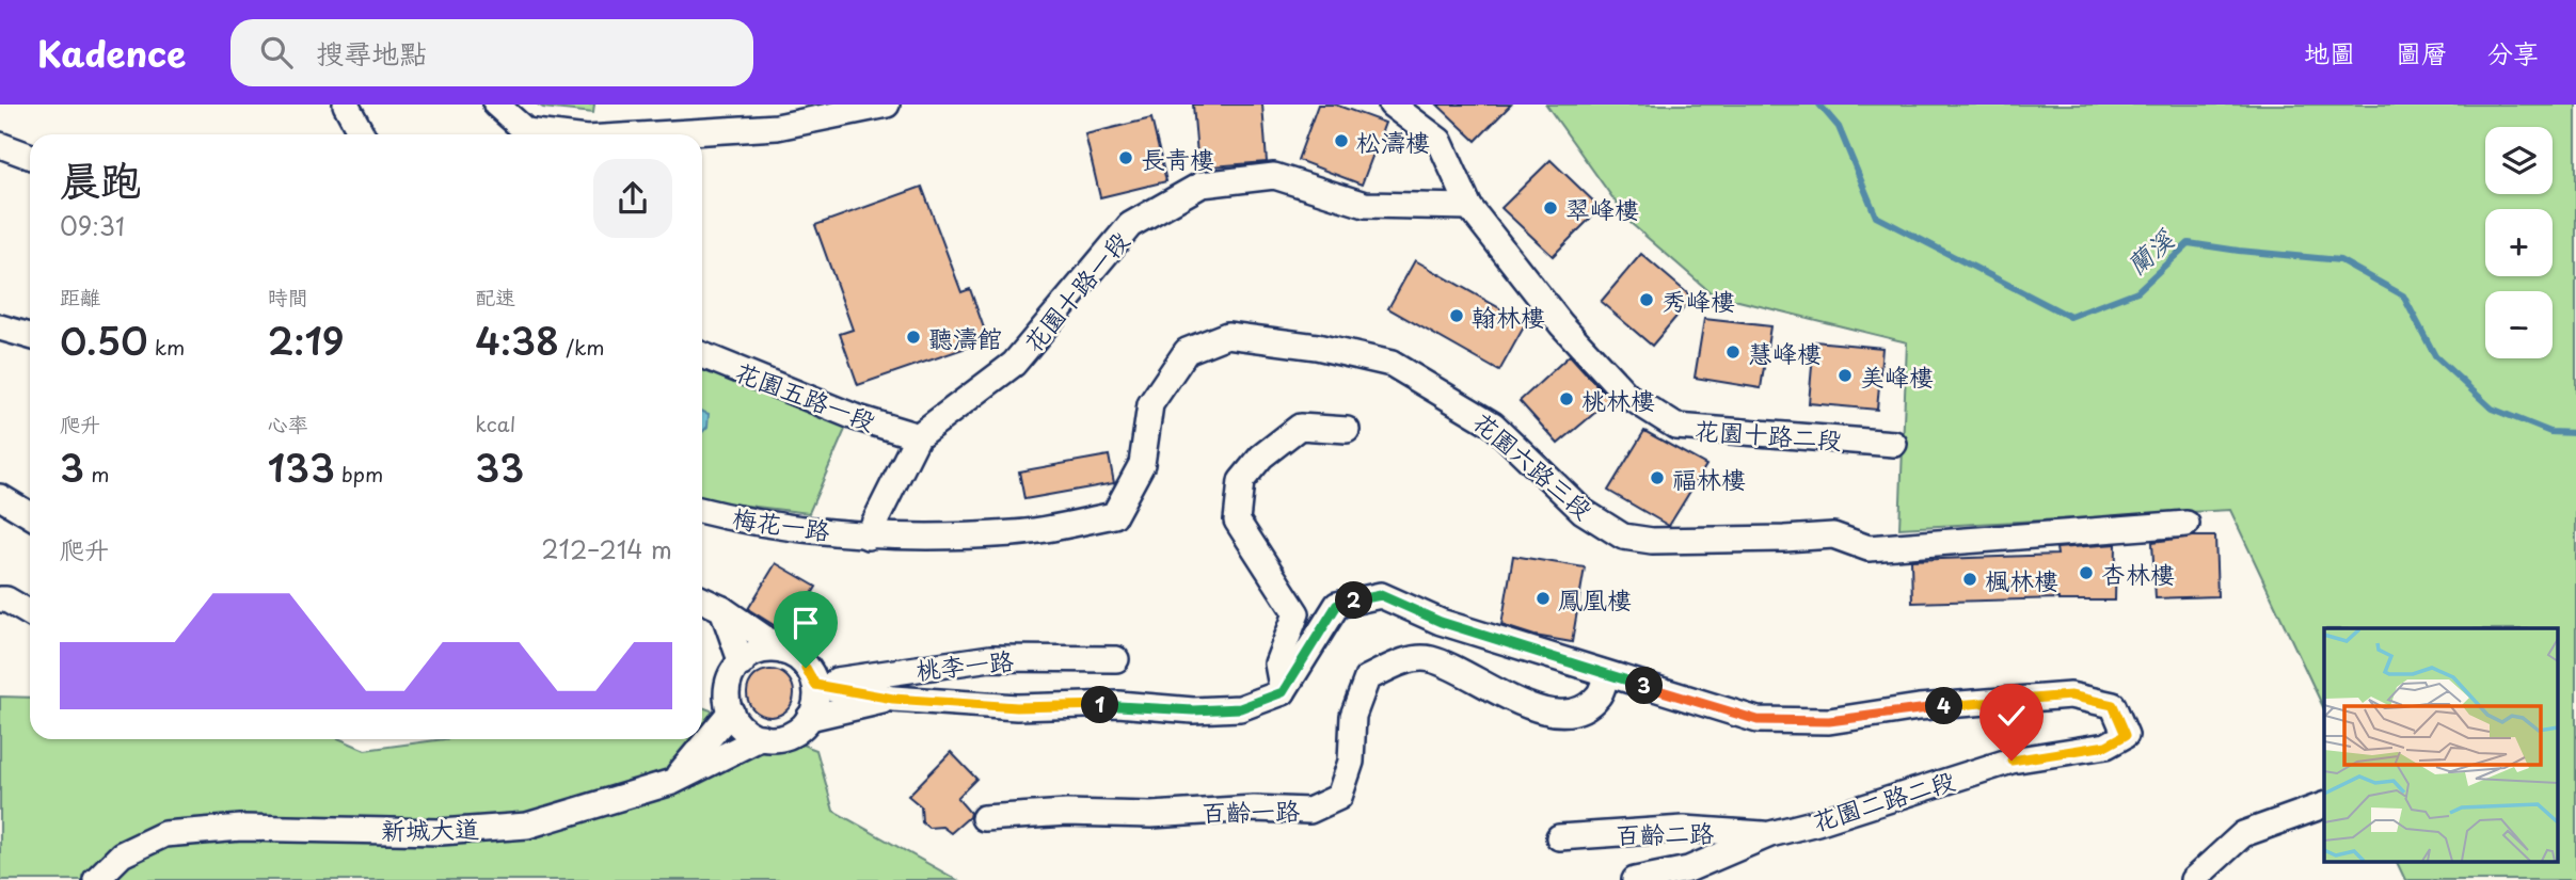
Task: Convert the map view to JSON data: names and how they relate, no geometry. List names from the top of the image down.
{
  "streets": {
    "street": [
      "花園十路一段",
      "花園五路一段",
      "花園十路二段",
      "花園六路三段",
      "梅花一路",
      "桃李一路",
      "花園二路二段",
      "百齡一路",
      "新城大道",
      "百齡二路"
    ]
  },
  "crossings": [
    ["花園十路一段", "花園五路一段"],
    ["花園十路一段", "花園十路二段"],
    ["花園六路三段", "梅花一路"],
    ["桃李一路", "新城大道"],
    ["花園二路二段", "百齡一路"],
    ["花園二路二段", "百齡二路"]
  ],
  "water": ["蘭溪"],
  "places": [
    "松濤樓",
    "長青樓",
    "翠峰樓",
    "秀峰樓",
    "翰林樓",
    "聽濤館",
    "慧峰樓",
    "美峰樓",
    "桃林樓",
    "福林樓",
    "杏林樓",
    "楓林樓",
    "鳳凰樓"
  ],
  "page": {
    "header": "Kadence",
    "search": "搜尋地點",
    "nav": ["地圖", "圖層", "分享"],
    "map_buttons": ["+", "−"],
    "heading": ["晨跑", "09:31"],
    "stats": [
      ["距離", "0.50 km"],
      ["時間", "2:19"],
      ["配速", "4:38 /km"],
      ["爬升", "3 m"],
      ["心率", "133 bpm"],
      ["kcal", "33"]
    ],
    "chart": ["爬升", "212–214 m"],
    "pins": [
      "2",
      "3",
      "1",
      "4"
    ]
  }
}
